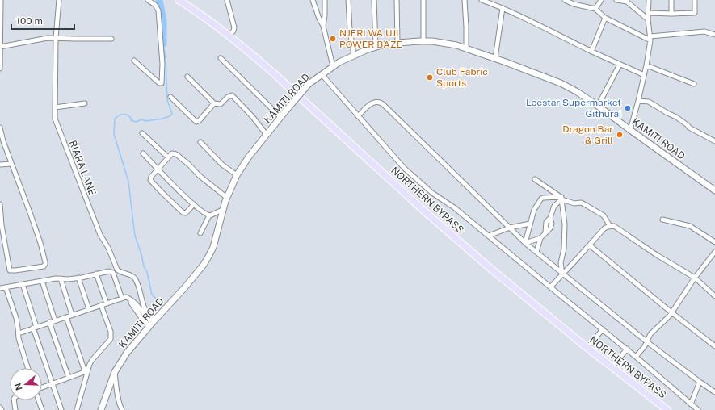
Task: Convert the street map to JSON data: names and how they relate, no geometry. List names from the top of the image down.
{
  "streets": {
    "main road": ["KAMITI ROAD", "NORTHERN BYPASS"],
    "street": ["RIARA LANE"]
  },
  "crossings": [
    ["KAMITI ROAD", "RIARA LANE"]
  ],
  "places": [
    "NJERI WA UJI POWER BAZE",
    "Club Fabric Sports",
    "Leestar Supermarket Githurai",
    "Dragon Bar & Grill"
  ],
  "scale_bar": "100 m",
  "north": "left"
}
